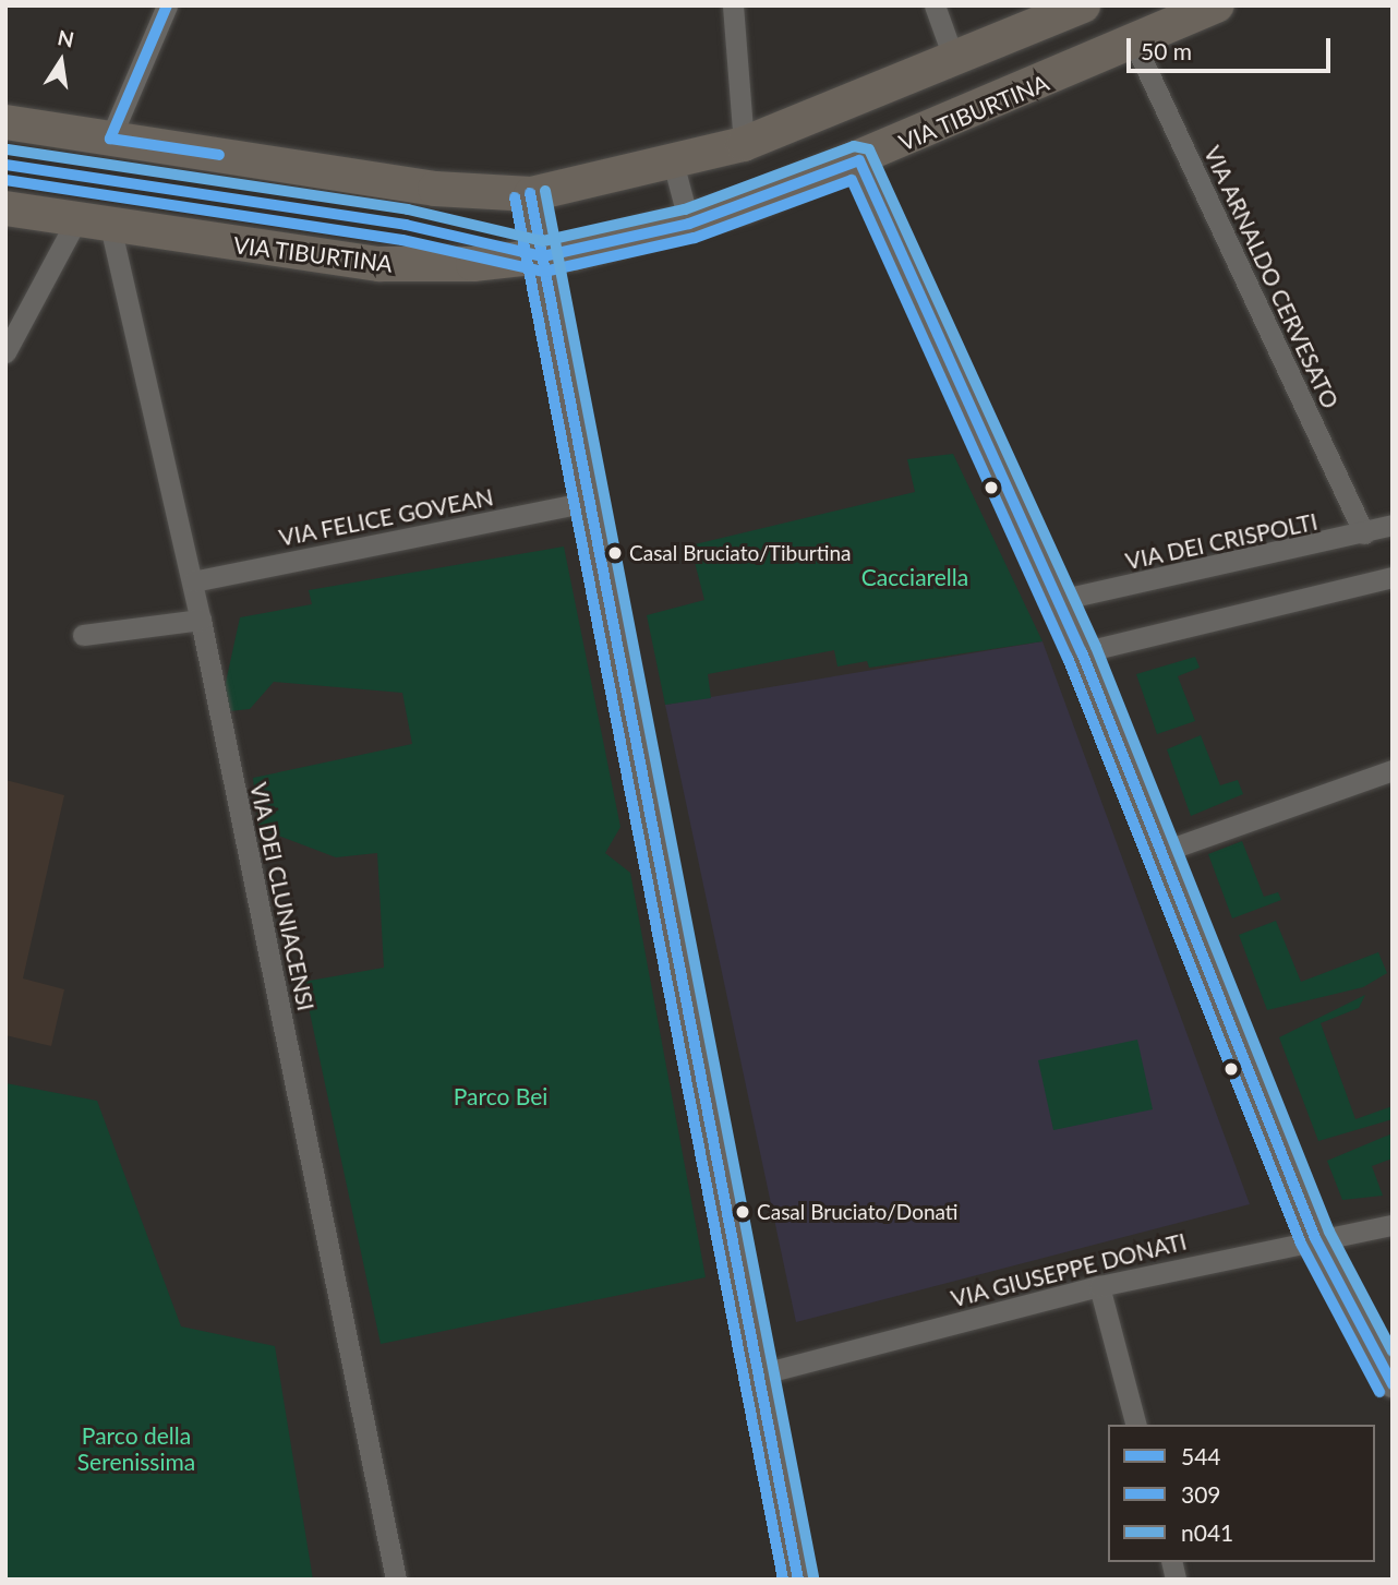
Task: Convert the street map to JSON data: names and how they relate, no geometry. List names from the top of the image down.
{
  "streets": {
    "main road": ["VIA TIBURTINA"],
    "street": [
      "VIA ARNALDO CERVESATO",
      "VIA FELICE GOVEAN",
      "VIA DEI CRISPOLTI",
      "VIA DEI CLUNIACENSI",
      "VIA GIUSEPPE DONATI"
    ]
  },
  "crossings": [
    ["VIA TIBURTINA", "VIA ARNALDO CERVESATO"],
    ["VIA TIBURTINA", "VIA DEI CLUNIACENSI"],
    ["VIA ARNALDO CERVESATO", "VIA DEI CRISPOLTI"],
    ["VIA FELICE GOVEAN", "VIA DEI CLUNIACENSI"]
  ],
  "parks": ["Cacciarella", "Parco Bei", "Parco della Serenissima"],
  "places": ["Casal Bruciato/Tiburtina", "Casal Bruciato/Donati"],
  "lines": ["transit line 544", "transit line n041", "transit line 309"],
  "legend": ["544", "309", "n041"],
  "scale_bar": "50 m",
  "north": "top"
}
